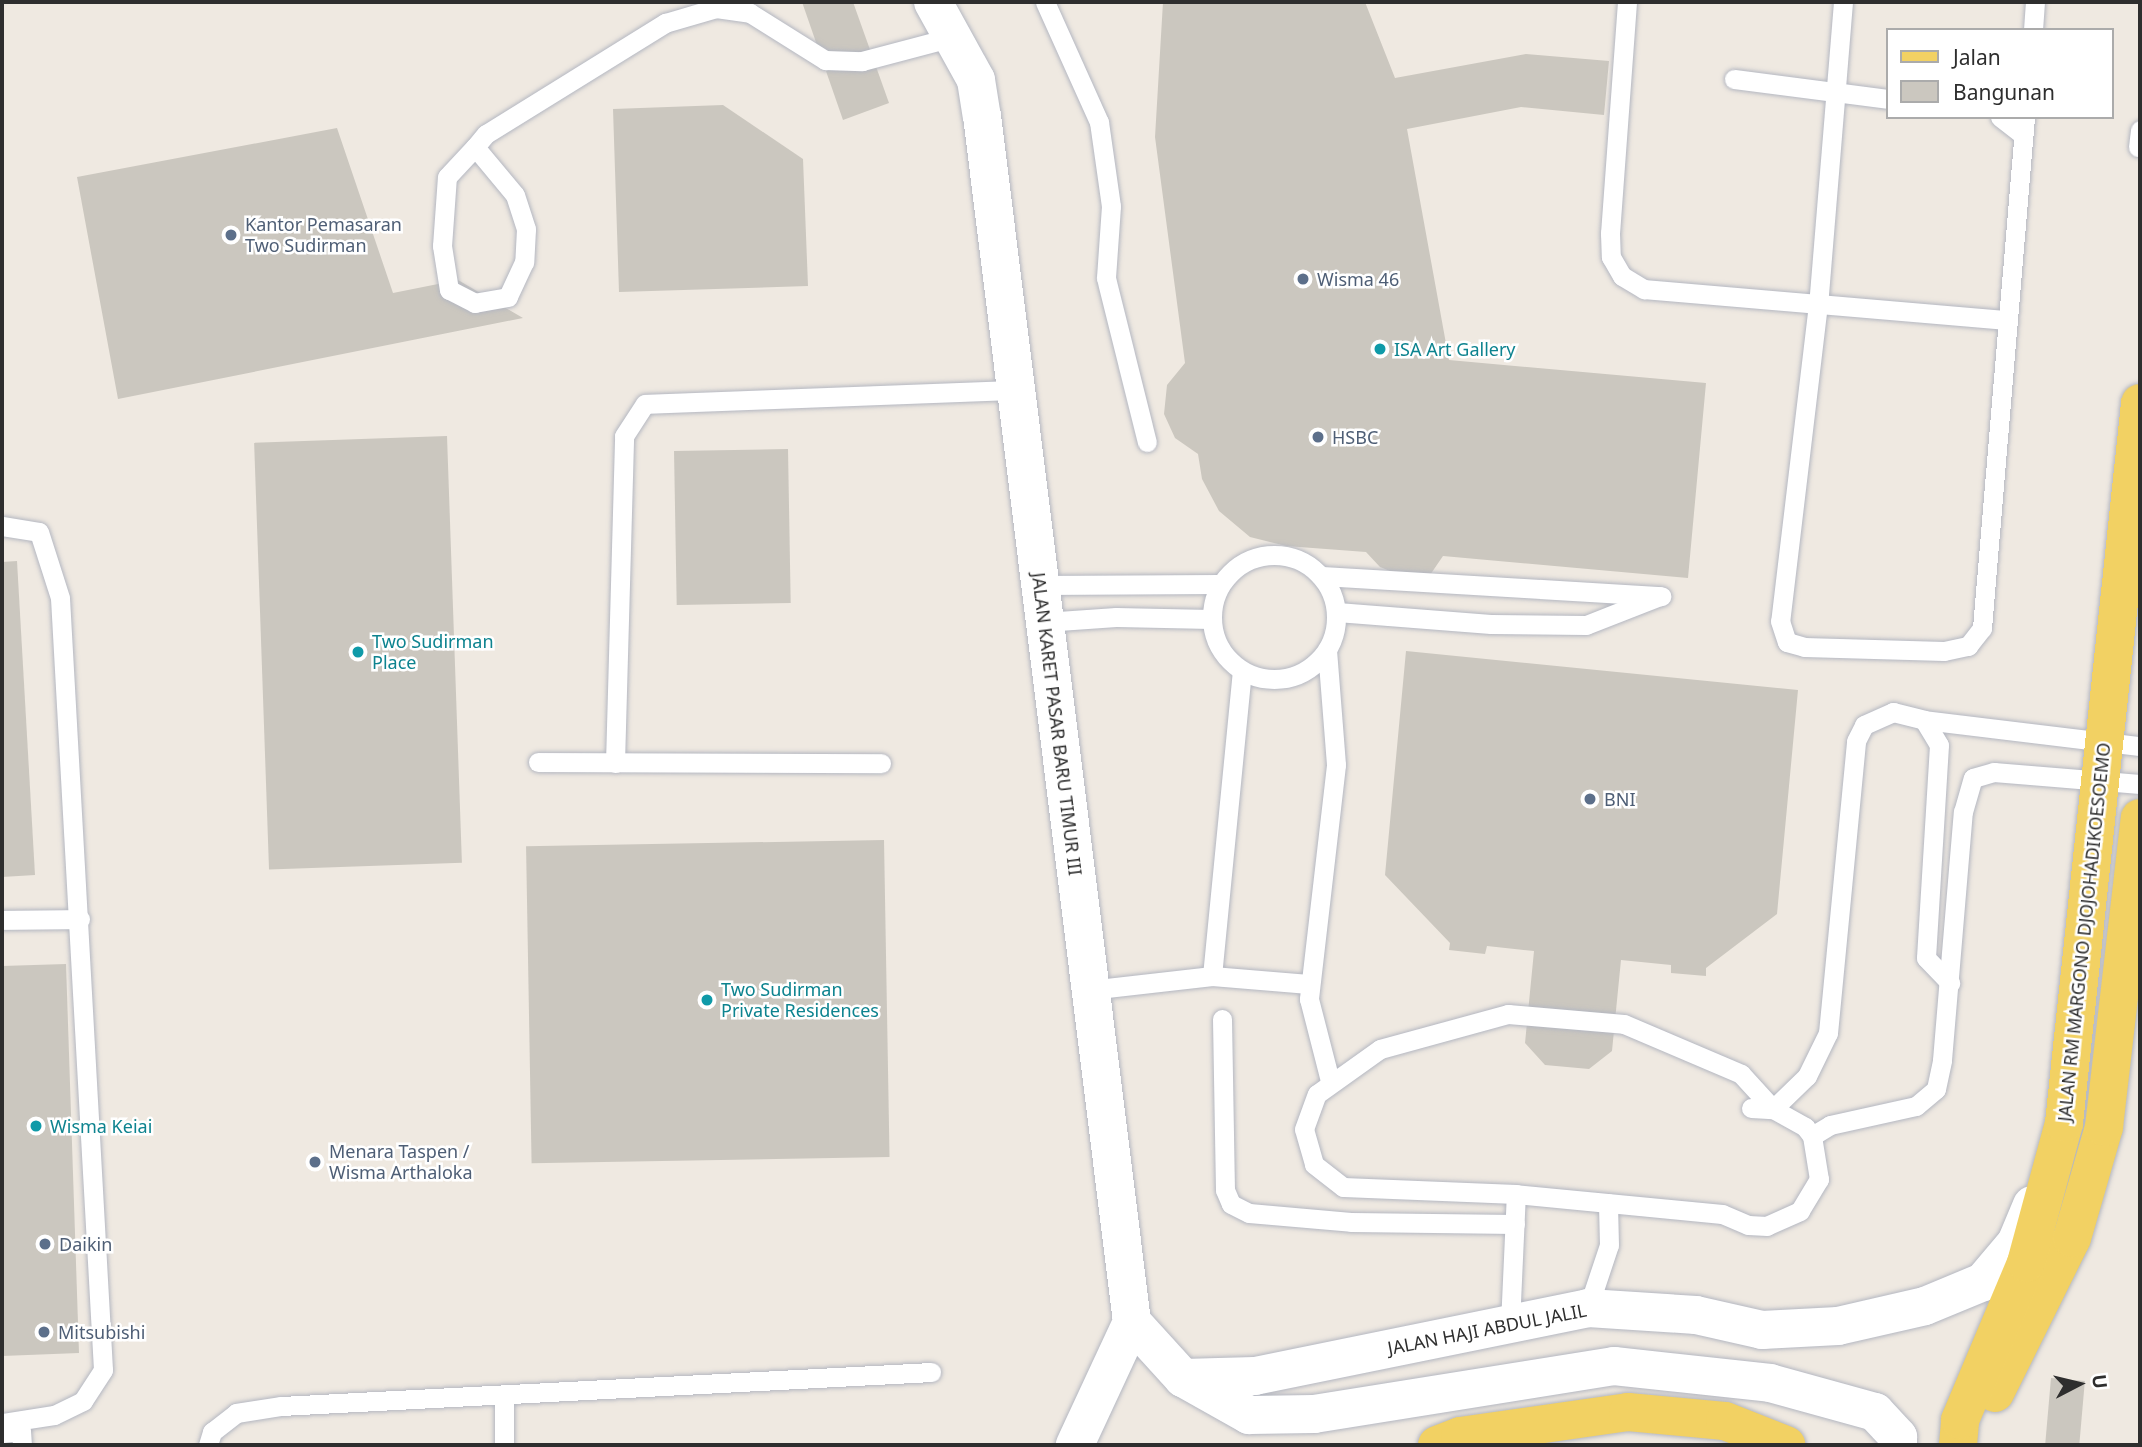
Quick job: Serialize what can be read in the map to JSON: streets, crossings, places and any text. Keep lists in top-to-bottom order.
{
  "streets": {
    "main road": ["JALAN RM MARGONO DJOJOHADIKOESOEMO"],
    "street": ["JALAN KARET PASAR BARU TIMUR III", "JALAN HAJI ABDUL JALIL"]
  },
  "crossings": [
    ["JALAN RM MARGONO DJOJOHADIKOESOEMO", "JALAN HAJI ABDUL JALIL"]
  ],
  "places": [
    "Kantor Pemasaran Two Sudirman",
    "Wisma 46",
    "ISA Art Gallery",
    "HSBC",
    "Two Sudirman Place",
    "BNI",
    "Two Sudirman Private Residences",
    "Wisma Keiai",
    "Menara Taspen / Wisma Arthaloka",
    "Daikin",
    "Mitsubishi"
  ],
  "legend": ["Jalan", "Bangunan"],
  "north": "right"
}
